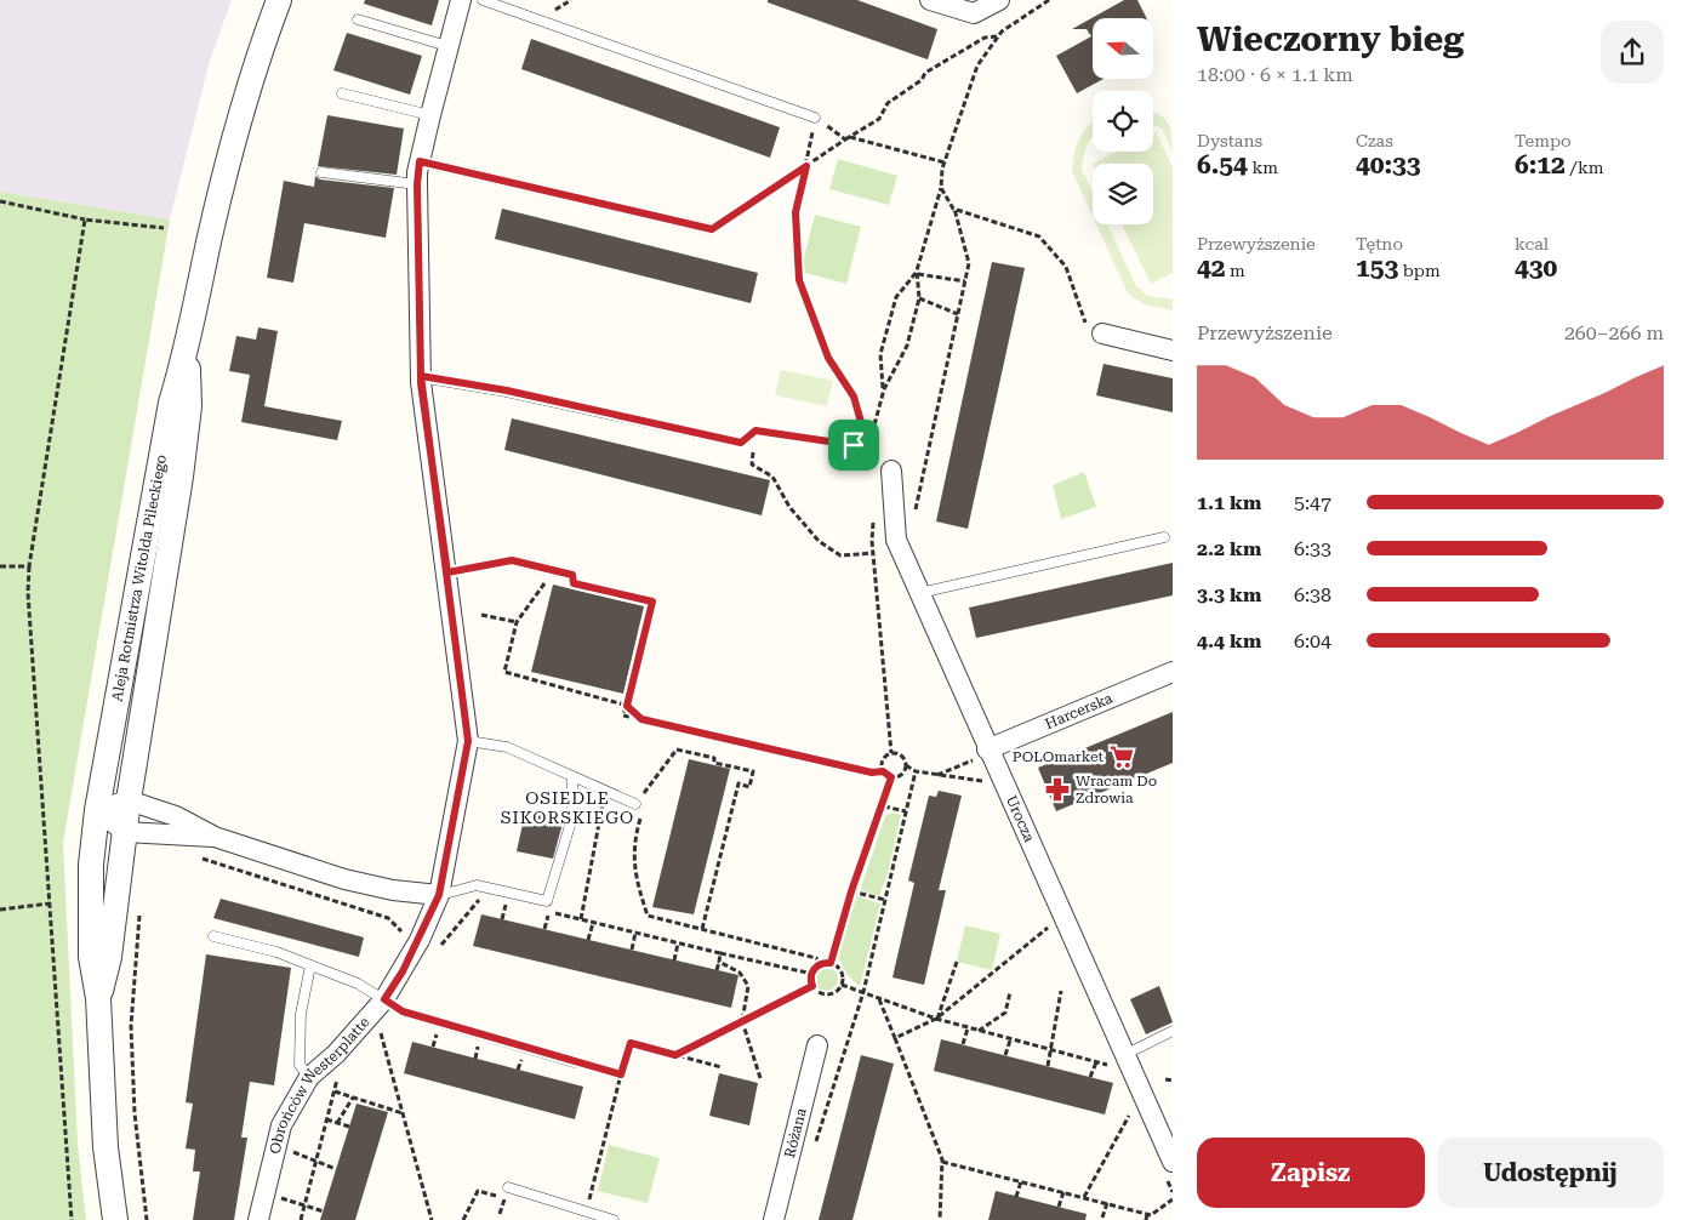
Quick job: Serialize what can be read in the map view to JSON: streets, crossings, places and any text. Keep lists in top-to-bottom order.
{
  "streets": {
    "street": [
      "Aleja Rotmistrza Witolda Pileckiego",
      "Harcerska",
      "Urocza",
      "Obrońców Westerplatte",
      "Różana"
    ]
  },
  "crossings": [
    ["Harcerska", "Urocza"]
  ],
  "districts": ["OSIEDLE SIKORSKIEGO"],
  "places": {
    "supermarket": ["POLOmarket"],
    "pharmacy": ["Wracam Do Zdrowia"]
  },
  "north": "left",
  "page": {
    "heading": ["Wieczorny bieg", "18:00 · 6 × 1.1 km"],
    "stats": [
      ["Dystans", "6.54 km"],
      ["Czas", "40:33"],
      ["Tempo", "6:12 /km"],
      ["Przewyższenie", "42 m"],
      ["Tętno", "153 bpm"],
      ["kcal", "430"]
    ],
    "chart": ["Przewyższenie", "260–266 m"],
    "list": [
      {
        "name": "1.1 km",
        "note": "5:47"
      },
      {
        "name": "2.2 km",
        "note": "6:33"
      },
      {
        "name": "3.3 km",
        "note": "6:38"
      },
      {
        "name": "4.4 km",
        "note": "6:04"
      }
    ],
    "buttons": ["Zapisz", "Udostępnij"]
  }
}
